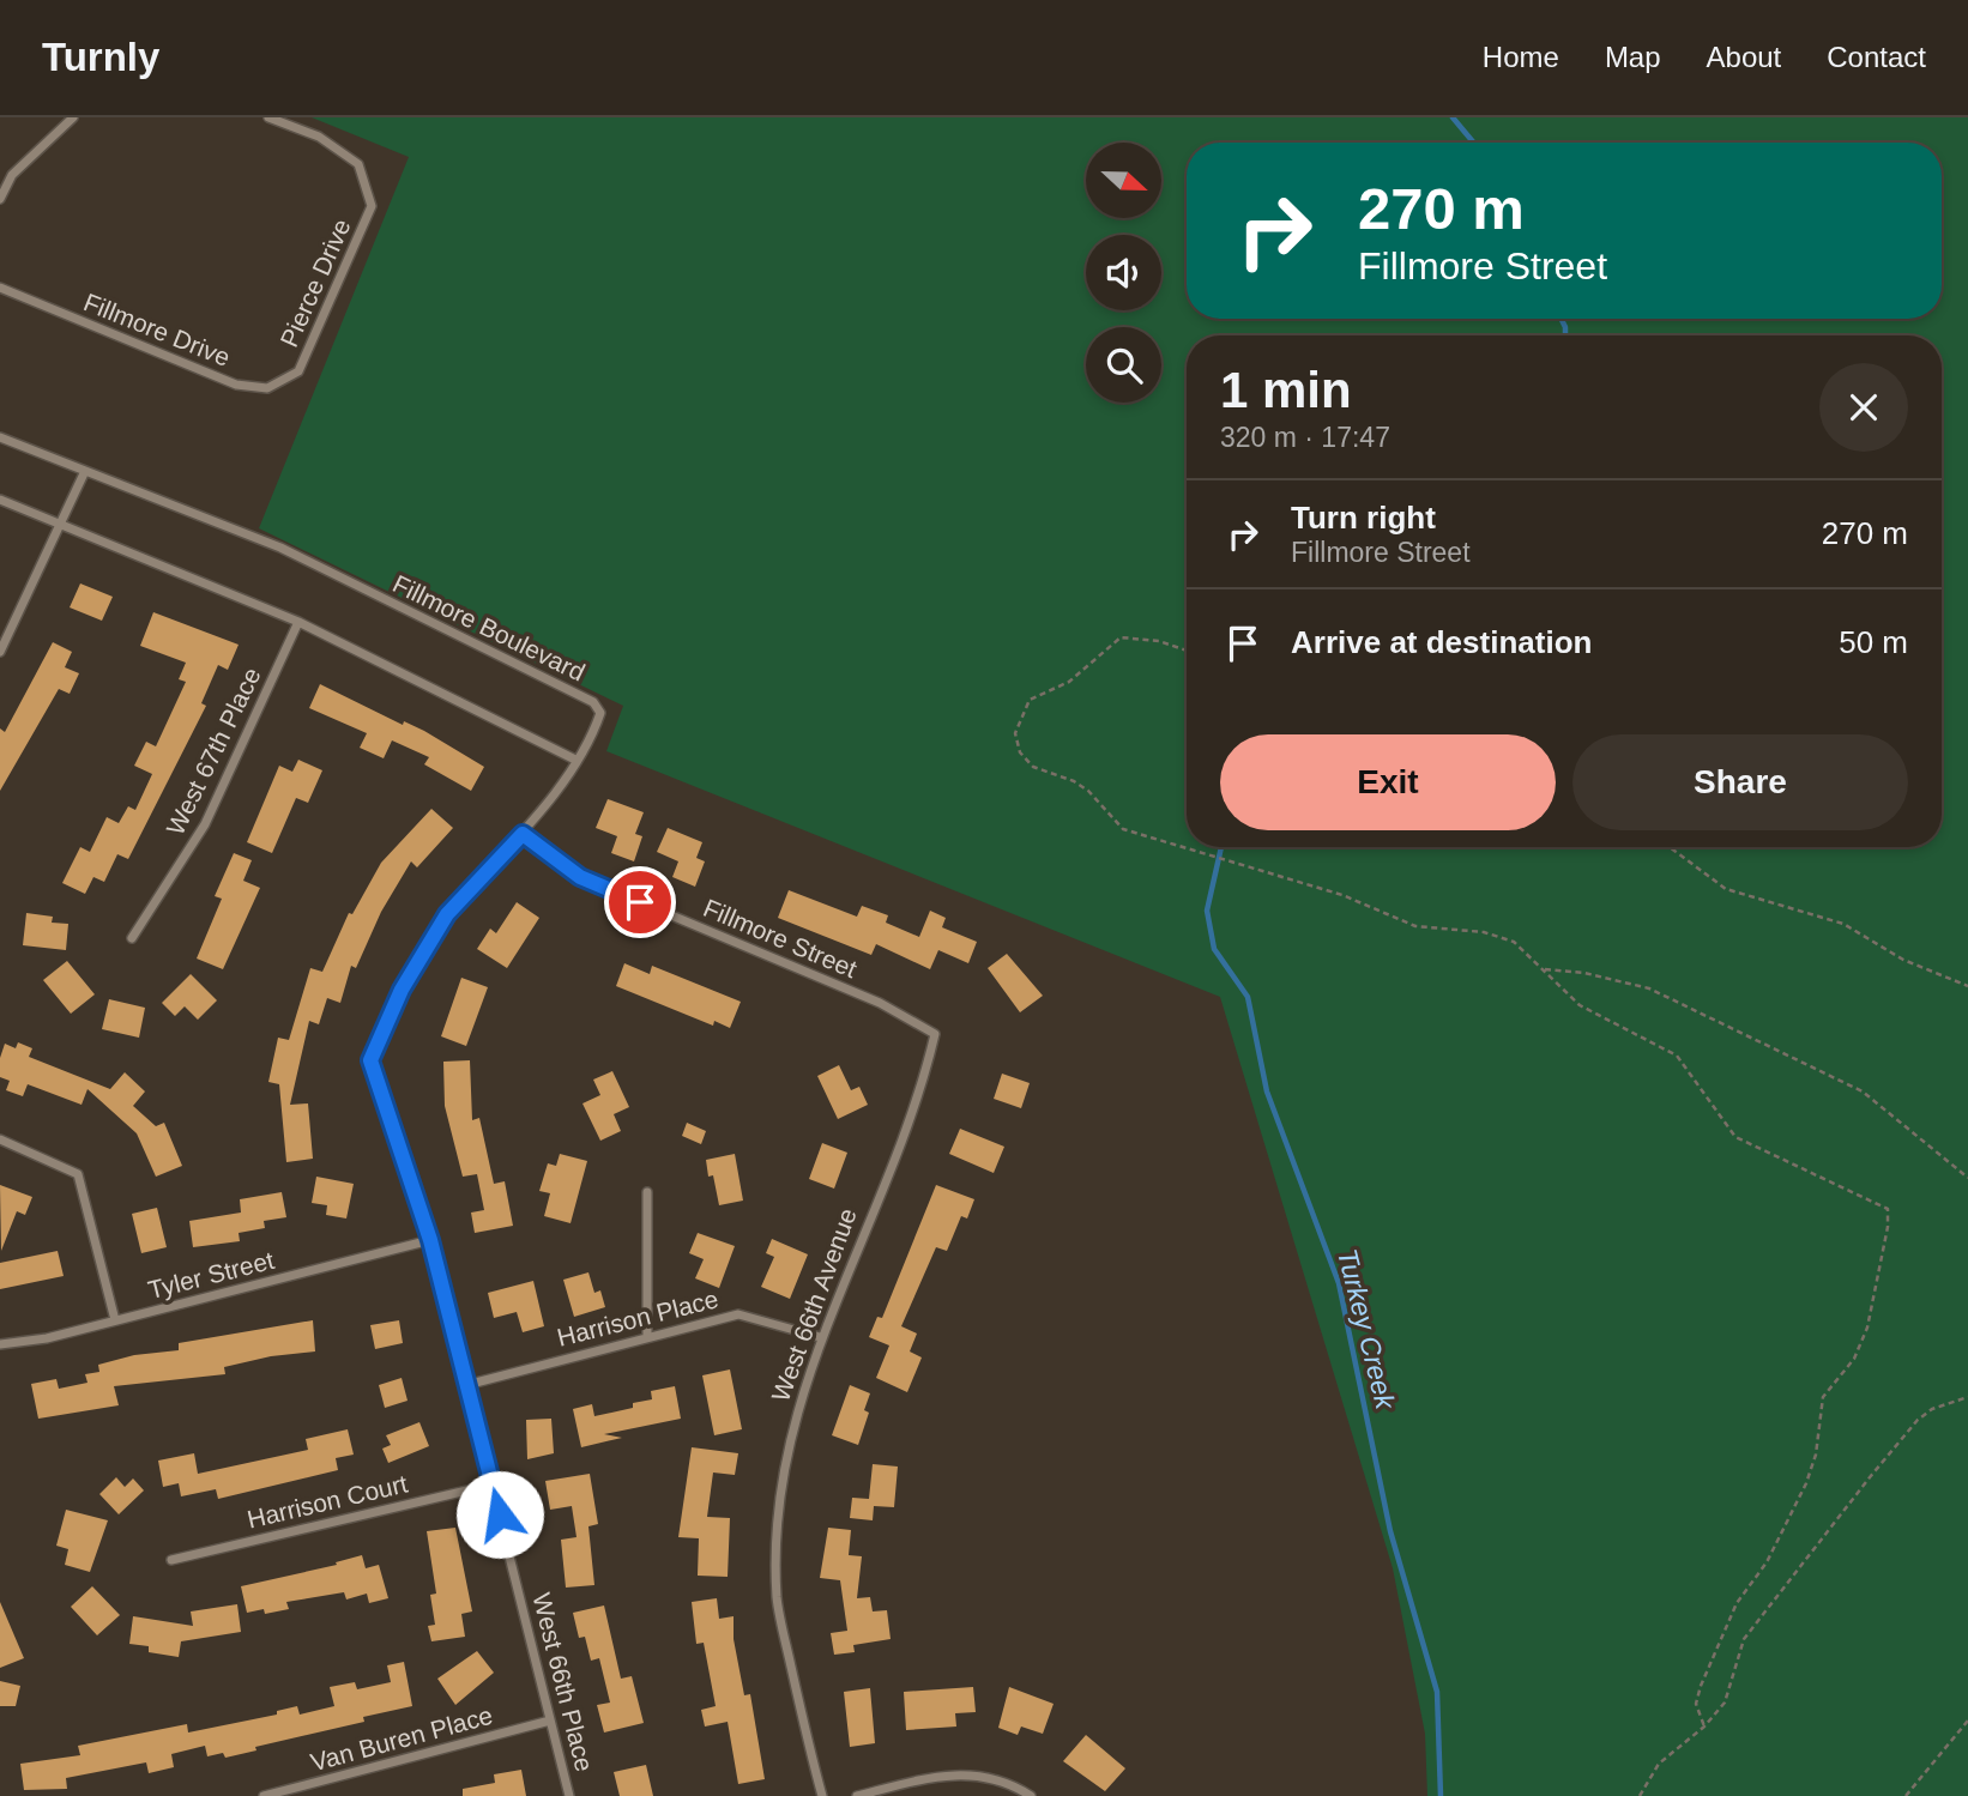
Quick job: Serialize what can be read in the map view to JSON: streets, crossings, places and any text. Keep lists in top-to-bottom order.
{
  "streets": {
    "street": [
      "Pierce Drive",
      "Fillmore Drive",
      "Fillmore Boulevard",
      "West 67th Place",
      "Fillmore Street",
      "Tyler Street",
      "West 66th Avenue",
      "Harrison Place",
      "Harrison Court",
      "West 66th Place",
      "Van Buren Place"
    ]
  },
  "crossings": [
    ["Pierce Drive", "Fillmore Drive"],
    ["Fillmore Boulevard", "West 66th Place"],
    ["Fillmore Street", "West 66th Avenue"],
    ["Fillmore Street", "West 66th Place"],
    ["Tyler Street", "West 66th Place"],
    ["West 66th Avenue", "Harrison Place"],
    ["Harrison Place", "West 66th Place"],
    ["Harrison Court", "West 66th Place"],
    ["West 66th Place", "Van Buren Place"]
  ],
  "water": ["Turkey Creek"],
  "north": "right",
  "page": {
    "header": "Turnly",
    "nav": [
      "Home",
      "Map",
      "About",
      "Contact"
    ],
    "turn": ["270 m", "Fillmore Street"],
    "heading": ["1 min", "320 m · 17:47"],
    "list": [
      {
        "name": "Turn right",
        "note": "Fillmore Street",
        "value": "270 m"
      },
      {
        "name": "Arrive at destination",
        "value": "50 m"
      }
    ],
    "buttons": ["Exit", "Share"]
  }
}
